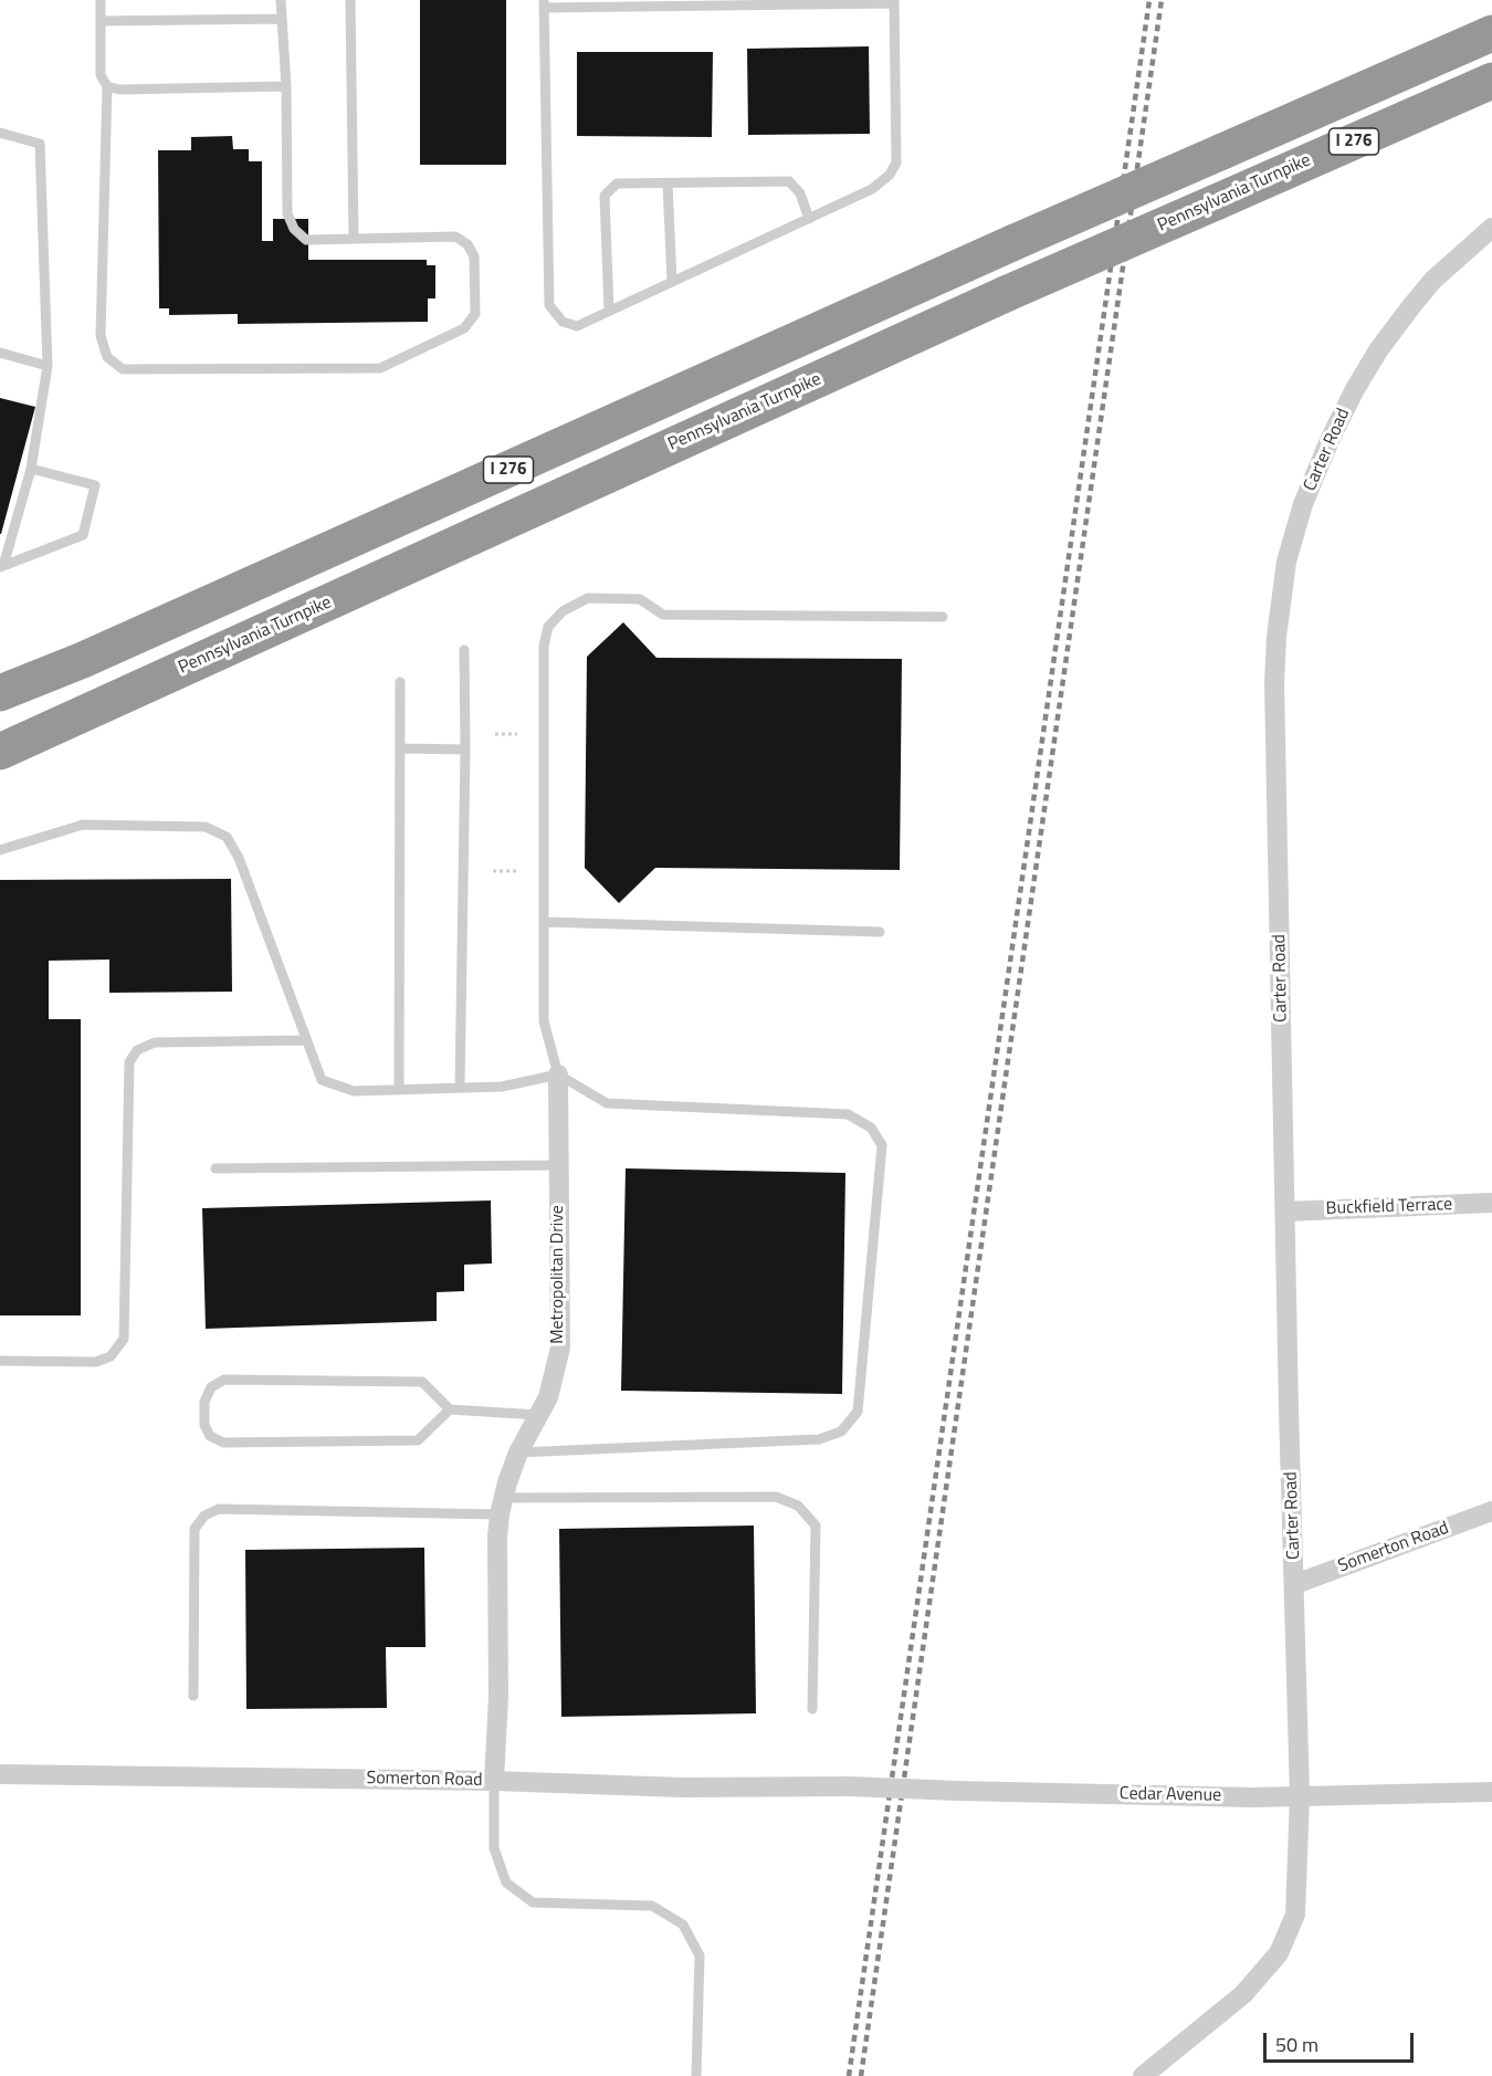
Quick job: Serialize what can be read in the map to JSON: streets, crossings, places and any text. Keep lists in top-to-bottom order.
{
  "streets": {
    "highway": ["I 276", "Pennsylvania Turnpike"],
    "street": [
      "Carter Road",
      "Buckfield Terrace",
      "Metropolitan Drive",
      "Somerton Road",
      "Cedar Avenue"
    ]
  },
  "crossings": [
    ["Carter Road", "Buckfield Terrace"],
    ["Carter Road", "Somerton Road"],
    ["Carter Road", "Cedar Avenue"],
    ["Metropolitan Drive", "Somerton Road"],
    ["Somerton Road", "Cedar Avenue"]
  ],
  "scale_bar": "50 m"
}
